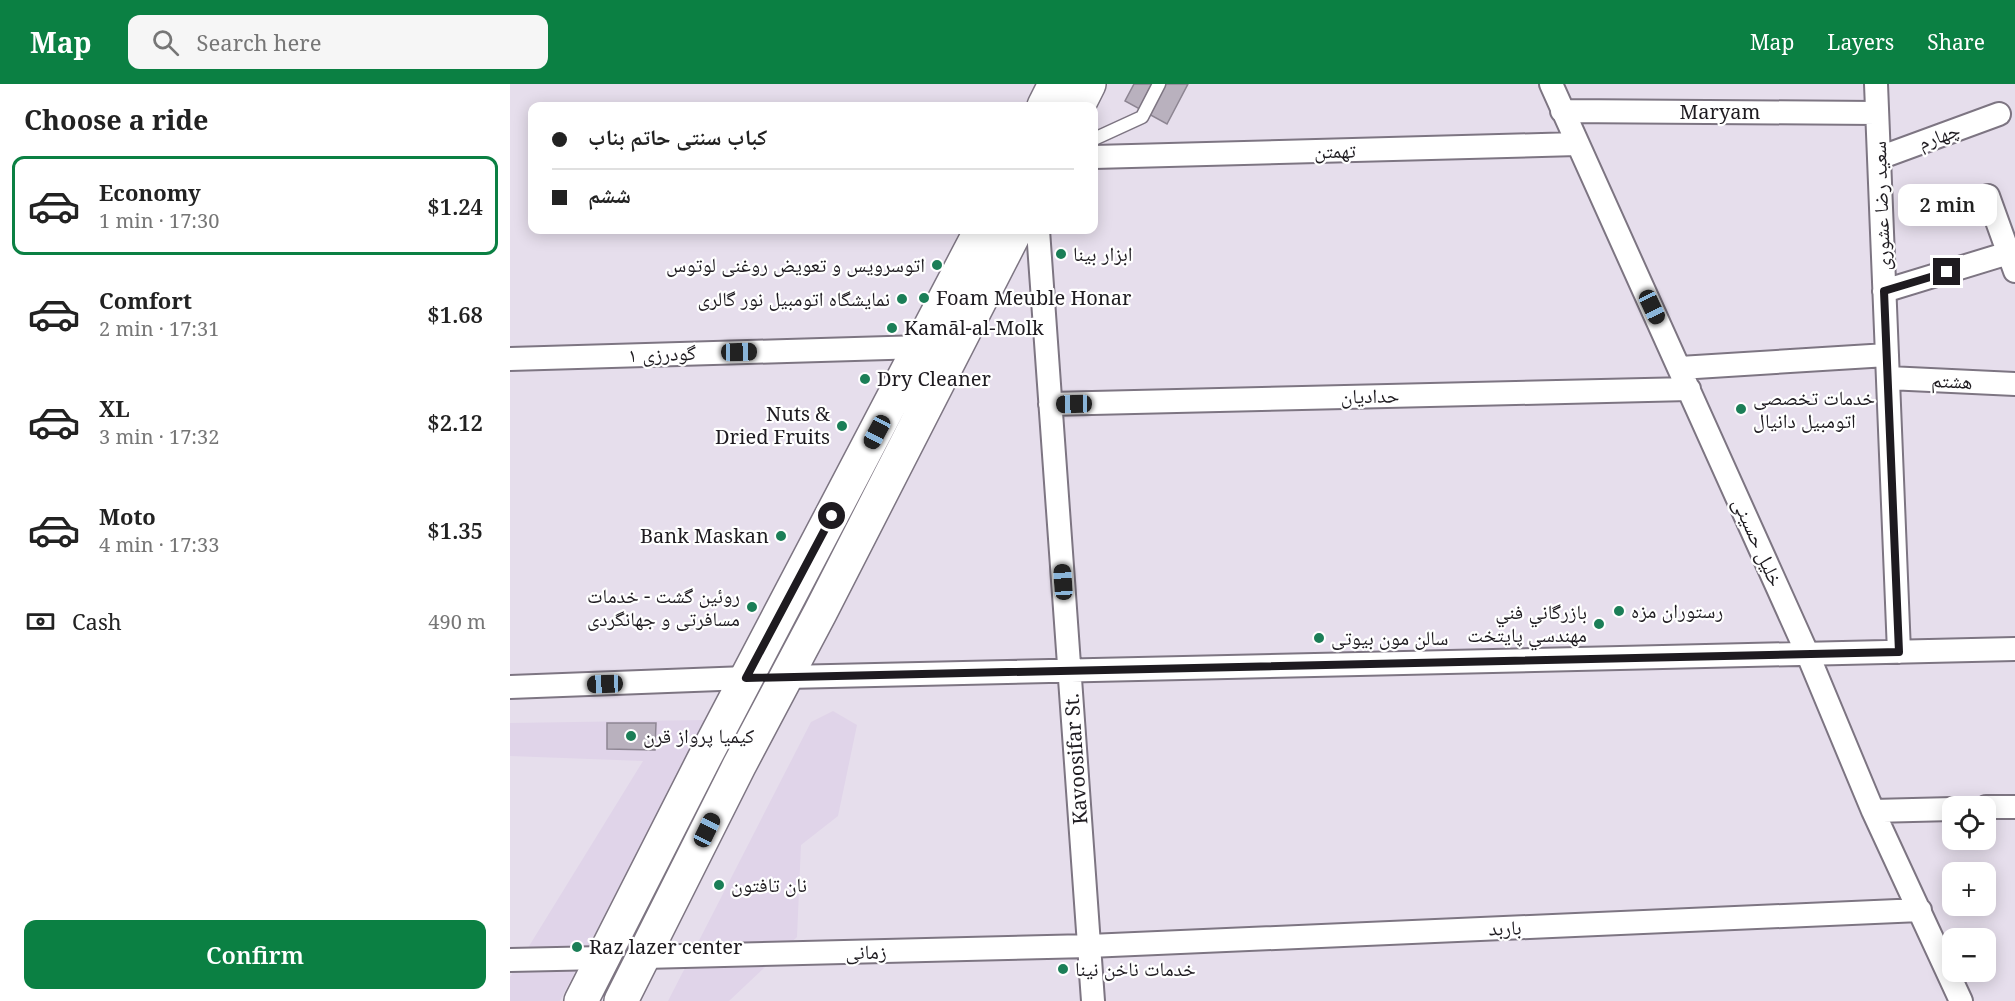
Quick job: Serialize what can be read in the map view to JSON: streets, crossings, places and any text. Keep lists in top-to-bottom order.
{
  "streets": {
    "street": [
      "Maryam",
      "چهارم",
      "تهمتن",
      "سعید رضا عشوری",
      "گودرزی ۱",
      "هشتم",
      "حدادیان",
      "خلیل حسینی",
      "Kavoosifar St.",
      "باربد",
      "زمانی"
    ]
  },
  "crossings": [
    ["Maryam", "سعید رضا عشوری"],
    ["Maryam", "خلیل حسینی"],
    ["چهارم", "سعید رضا عشوری"],
    ["تهمتن", "خلیل حسینی"],
    ["سعید رضا عشوری", "هشتم"],
    ["حدادیان", "خلیل حسینی"],
    ["حدادیان", "Kavoosifar St."],
    ["خلیل حسینی", "باربد"],
    ["Kavoosifar St.", "باربد"],
    ["Kavoosifar St.", "زمانی"],
    ["باربد", "زمانی"]
  ],
  "places": [
    "ابزار بینا",
    "اتوسرویس و تعویض روغنی لوتوس",
    "Foam Meuble Honar",
    "نمایشگاه اتومبیل نور گالری",
    "Kamāl-al-Molk",
    "Dry Cleaner",
    "خدمات تخصصی اتومبیل دانیال",
    "Nuts & Dried Fruits",
    "Bank Maskan",
    "روئین گشت - خدمات مسافرتی و جهانگردی",
    "رستوران مزه",
    "بازرگاني فني مهندسي پايتخت",
    "سالن مون بیوتی",
    "کیمیا پرواز قرن",
    "نان تافتون",
    "Raz lazer center",
    "خدمات ناخن نینا"
  ],
  "page": {
    "header": "Map",
    "search": "Search here",
    "nav": ["Map", "Layers", "Share"],
    "heading": "Choose a ride",
    "banner": ["کباب سنتی حاتم بناب", "ششم"],
    "list": [
      {
        "name": "Economy",
        "note": "1 min · 17:30",
        "value": "$1.24"
      },
      {
        "name": "Comfort",
        "note": "2 min · 17:31",
        "value": "$1.68"
      },
      {
        "name": "XL",
        "note": "3 min · 17:32",
        "value": "$2.12"
      },
      {
        "name": "Moto",
        "note": "4 min · 17:33",
        "value": "$1.35"
      }
    ],
    "bubble": "2 min",
    "pay": ["Cash", "490 m"],
    "map_buttons": ["+", "−"],
    "buttons": "Confirm"
  }
}
